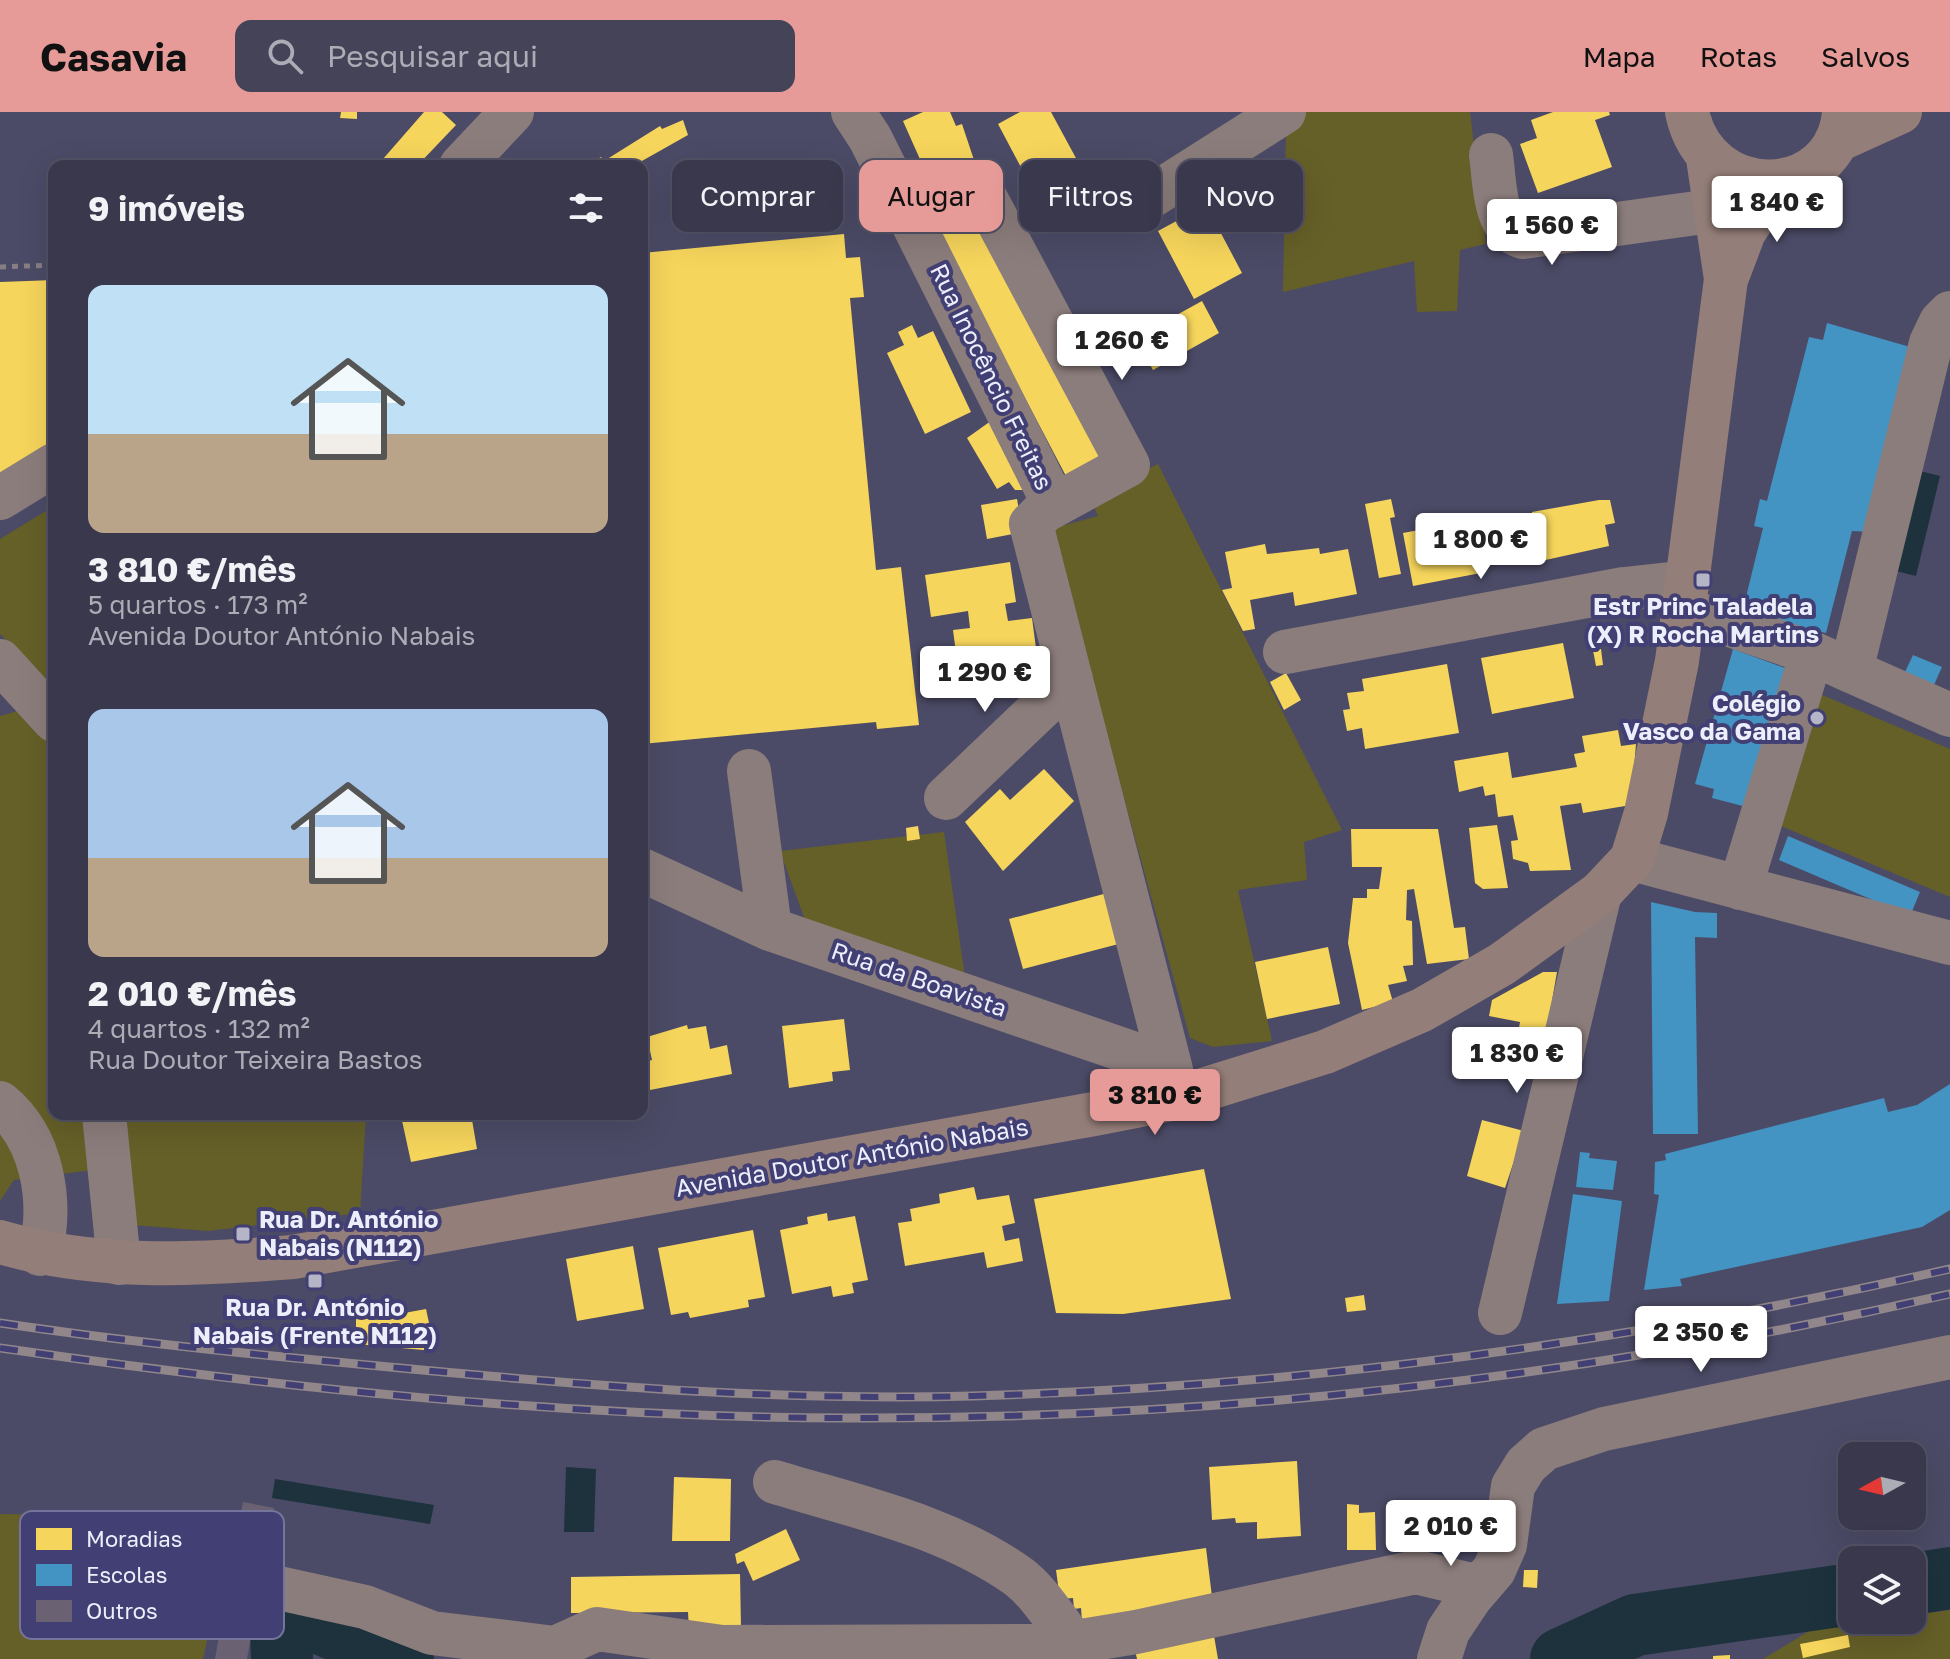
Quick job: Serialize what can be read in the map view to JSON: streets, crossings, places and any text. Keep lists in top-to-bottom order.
{
  "streets": {
    "main road": ["Avenida Doutor António Nabais"],
    "street": ["Rua Inocêncio Freitas", "Rua da Boavista"]
  },
  "crossings": [
    ["Rua Inocêncio Freitas", "Rua da Boavista"],
    ["Rua Inocêncio Freitas", "Avenida Doutor António Nabais"],
    ["Rua da Boavista", "Avenida Doutor António Nabais"]
  ],
  "places": {
    "transit": ["Estr Princ Taladela (X) R Rocha Martins", "Rua Dr. António Nabais (N112)", "Rua Dr. António Nabais (Frente N112)"],
    "other": ["Colégio Vasco da Gama"]
  },
  "legend": ["Moradias", "Escolas", "Outros"],
  "north": "left",
  "page": {
    "header": "Casavia",
    "search": "Pesquisar aqui",
    "nav": ["Mapa", "Rotas", "Salvos"],
    "chip": [
      "Comprar",
      "Alugar",
      "Filtros",
      "Novo"
    ],
    "heading": "9 imóveis",
    "price": [
      "1 840 €",
      "1 560 €",
      "1 260 €",
      "1 800 €",
      "1 290 €",
      "1 830 €",
      "3 810 €",
      "2 350 €",
      "2 010 €"
    ],
    "list": [
      {
        "name": "3 810 €/mês",
        "note": "5 quartos · 173 m² · Avenida Doutor António Nabais"
      },
      {
        "name": "2 010 €/mês",
        "note": "4 quartos · 132 m² · Rua Doutor Teixeira Bastos"
      }
    ]
  }
}
